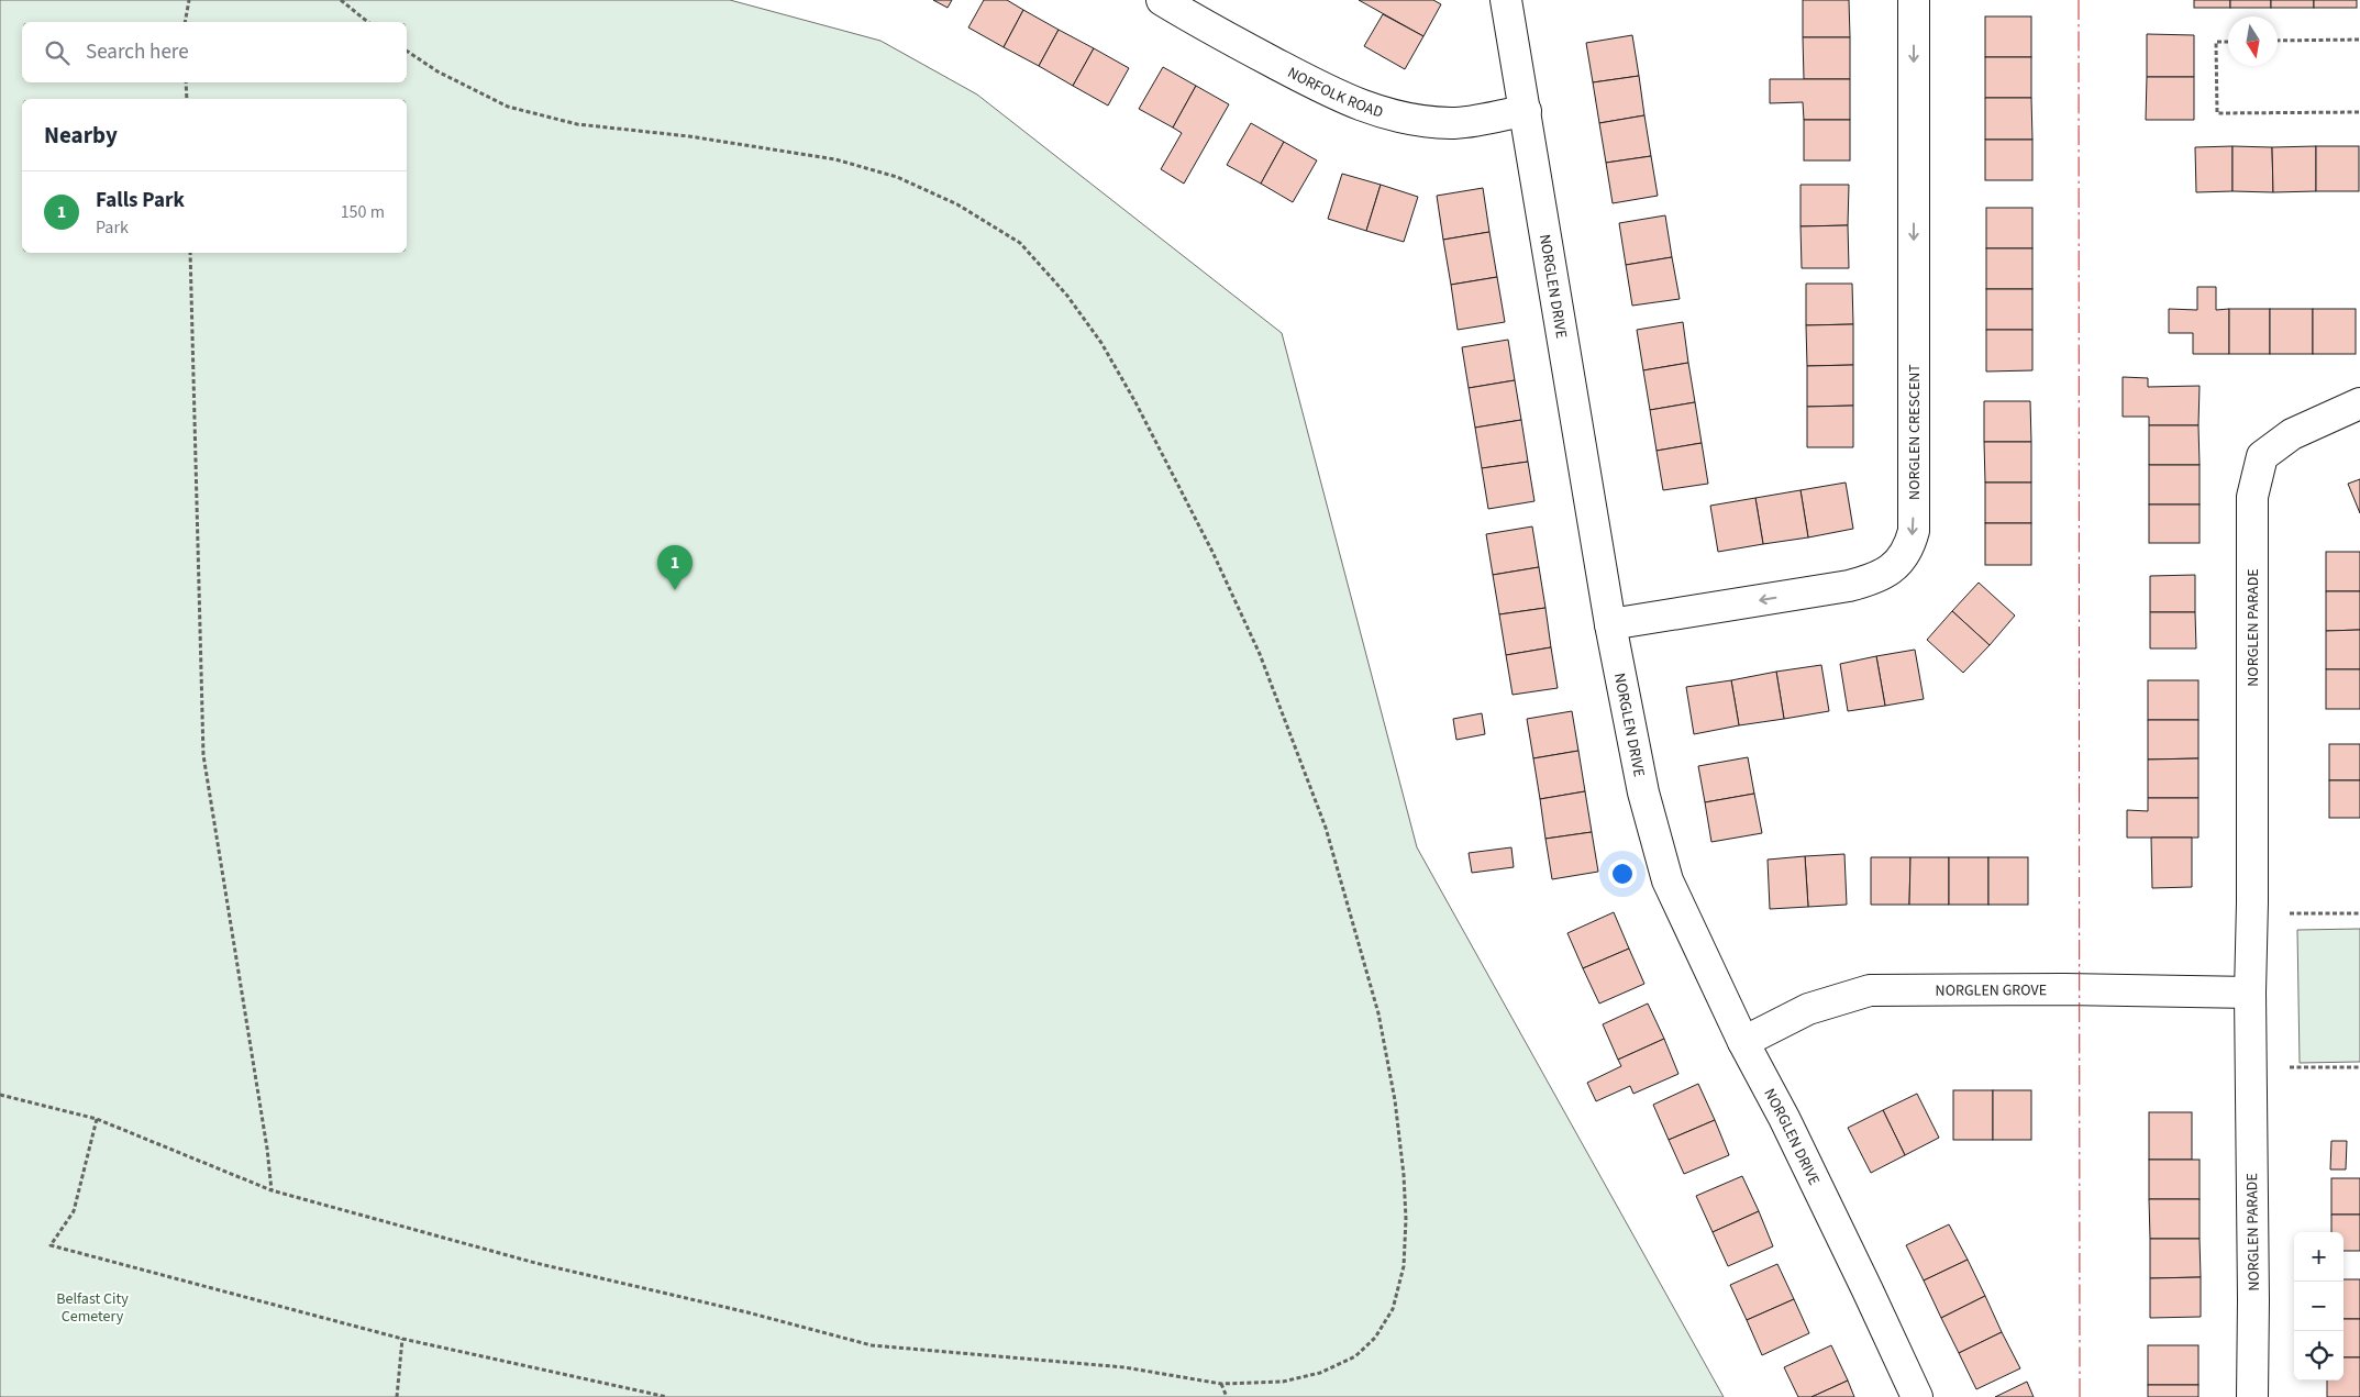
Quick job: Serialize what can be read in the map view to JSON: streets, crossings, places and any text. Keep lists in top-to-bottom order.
{
  "streets": {
    "street": [
      "NORFOLK ROAD",
      "NORGLEN DRIVE",
      "NORGLEN CRESCENT",
      "NORGLEN PARADE",
      "NORGLEN GROVE"
    ]
  },
  "crossings": [
    ["NORFOLK ROAD", "NORGLEN DRIVE"],
    ["NORGLEN DRIVE", "NORGLEN CRESCENT"],
    ["NORGLEN DRIVE", "NORGLEN GROVE"],
    ["NORGLEN PARADE", "NORGLEN GROVE"]
  ],
  "one_way": ["NORGLEN CRESCENT"],
  "parks": ["Belfast City Cemetery"],
  "north": "bottom",
  "page": {
    "search": "Search here",
    "heading": "Nearby",
    "list": [
      {
        "mark": "1",
        "name": "Falls Park",
        "note": "Park",
        "value": "150 m"
      }
    ],
    "pins": "1",
    "map_buttons": ["+", "−"]
  }
}
